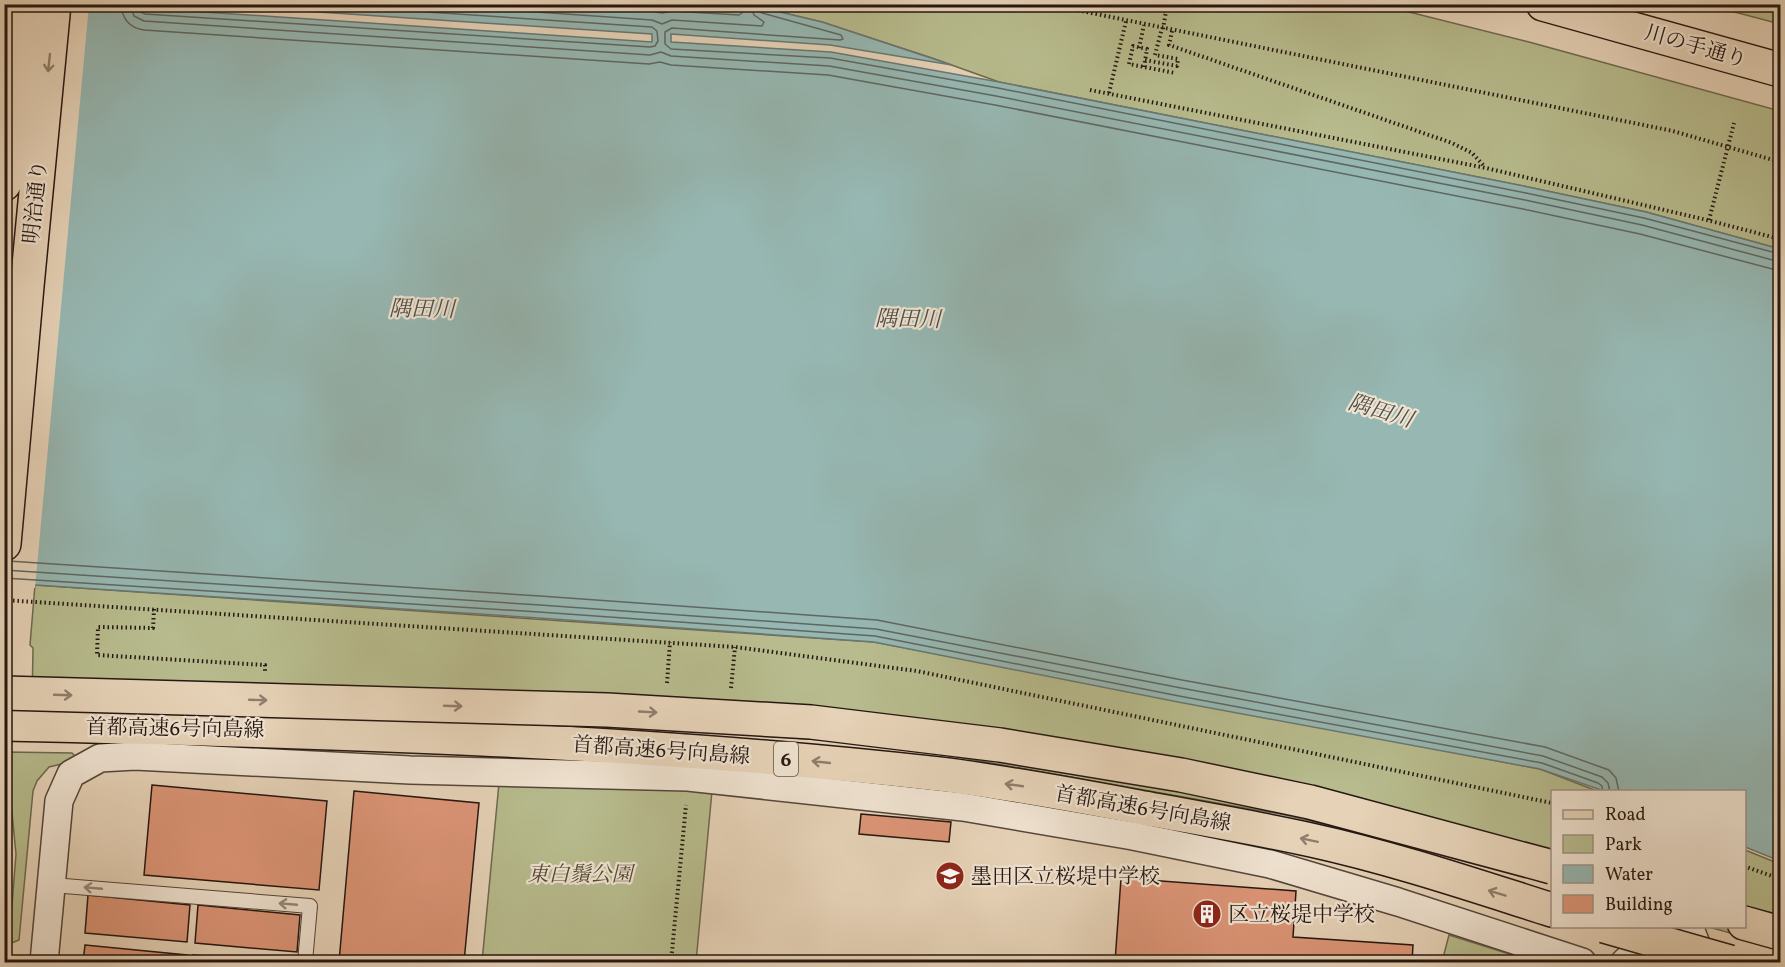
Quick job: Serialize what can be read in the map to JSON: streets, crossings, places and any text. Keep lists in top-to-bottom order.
{
  "streets": {
    "main road": [
      "川の手通り",
      "明治通り",
      "首都高速6号向島線",
      "6"
    ]
  },
  "water": ["隅田川"],
  "parks": ["東白鬚公園"],
  "places": {
    "school or university": ["墨田区立桜堤中学校"],
    "building": ["区立桜堤中学校"]
  },
  "legend": [
    "Road",
    "Park",
    "Water",
    "Building"
  ]
}
